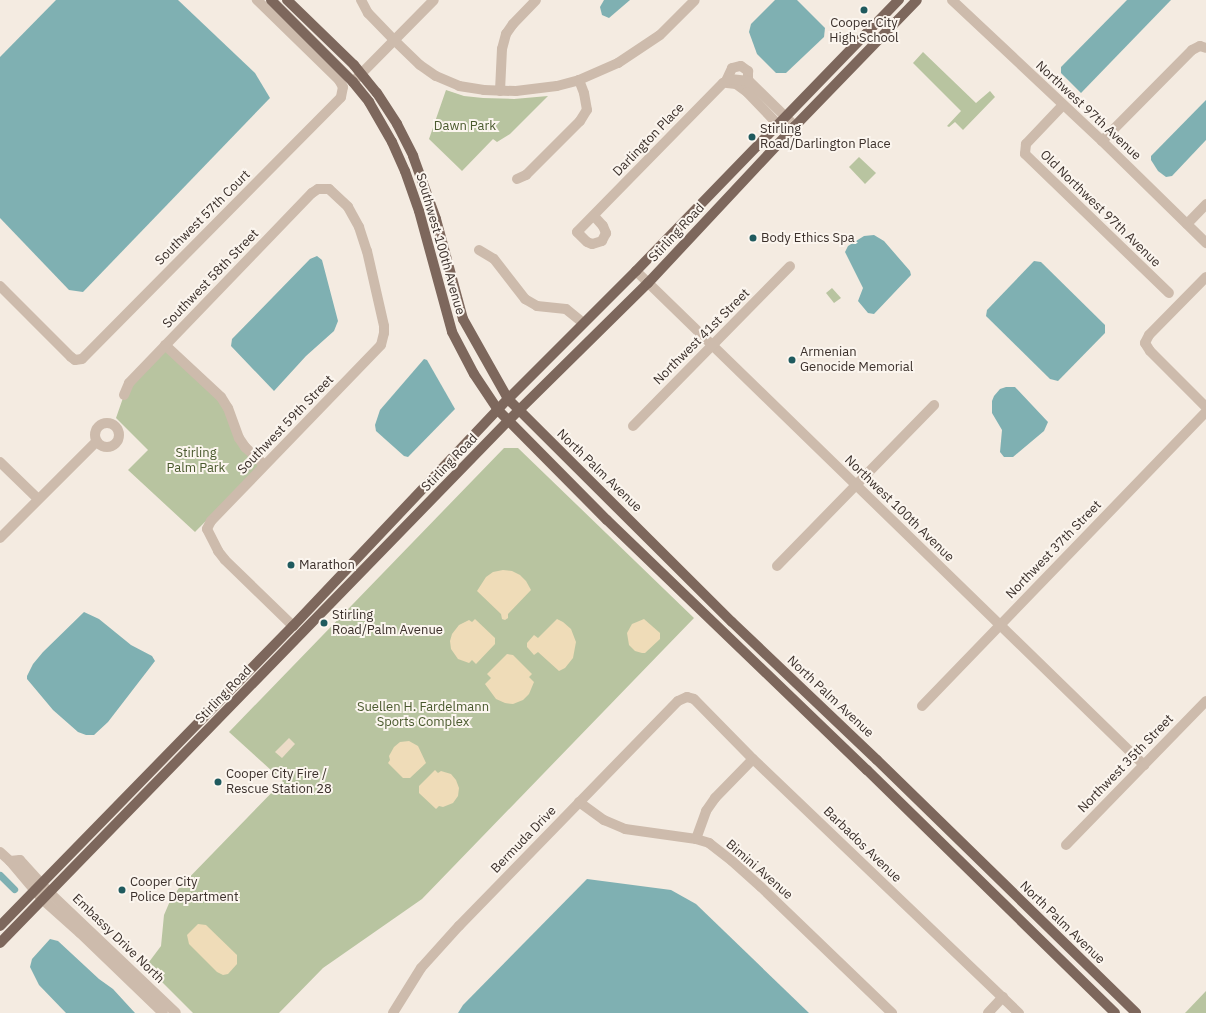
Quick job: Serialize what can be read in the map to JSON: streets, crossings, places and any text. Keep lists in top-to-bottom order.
{
  "streets": {
    "main road": ["Stirling Road", "Southwest 100th Avenue", "North Palm Avenue"],
    "street": [
      "Northwest 97th Avenue",
      "Darlington Place",
      "Old Northwest 97th Avenue",
      "Southwest 57th Court",
      "Southwest 58th Street",
      "Northwest 41st Street",
      "Southwest 59th Street",
      "Northwest 100th Avenue",
      "Northwest 37th Street",
      "Northwest 35th Street",
      "Bermuda Drive",
      "Barbados Avenue",
      "Bimini Avenue",
      "Embassy Drive North"
    ]
  },
  "crossings": [
    ["Northwest 97th Avenue", "Old Northwest 97th Avenue"],
    ["Stirling Road", "Southwest 100th Avenue"],
    ["Stirling Road", "Southwest 59th Street"],
    ["Stirling Road", "North Palm Avenue"],
    ["Stirling Road", "Northwest 100th Avenue"],
    ["Stirling Road", "Embassy Drive North"],
    ["Southwest 100th Avenue", "North Palm Avenue"],
    ["Southwest 58th Street", "Southwest 59th Street"],
    ["Northwest 41st Street", "Northwest 100th Avenue"],
    ["Northwest 100th Avenue", "Northwest 37th Street"],
    ["Northwest 100th Avenue", "Northwest 35th Street"],
    ["Bermuda Drive", "Barbados Avenue"],
    ["Bermuda Drive", "Bimini Avenue"]
  ],
  "parks": ["Dawn Park", "Stirling Palm Park", "Suellen H. Fardelmann Sports Complex"],
  "places": [
    "Cooper City High School",
    "Stirling Road/Darlington Place",
    "Body Ethics Spa",
    "Armenian Genocide Memorial",
    "Marathon",
    "Stirling Road/Palm Avenue",
    "Cooper City Fire / Rescue Station 28",
    "Cooper City Police Department"
  ]
}
